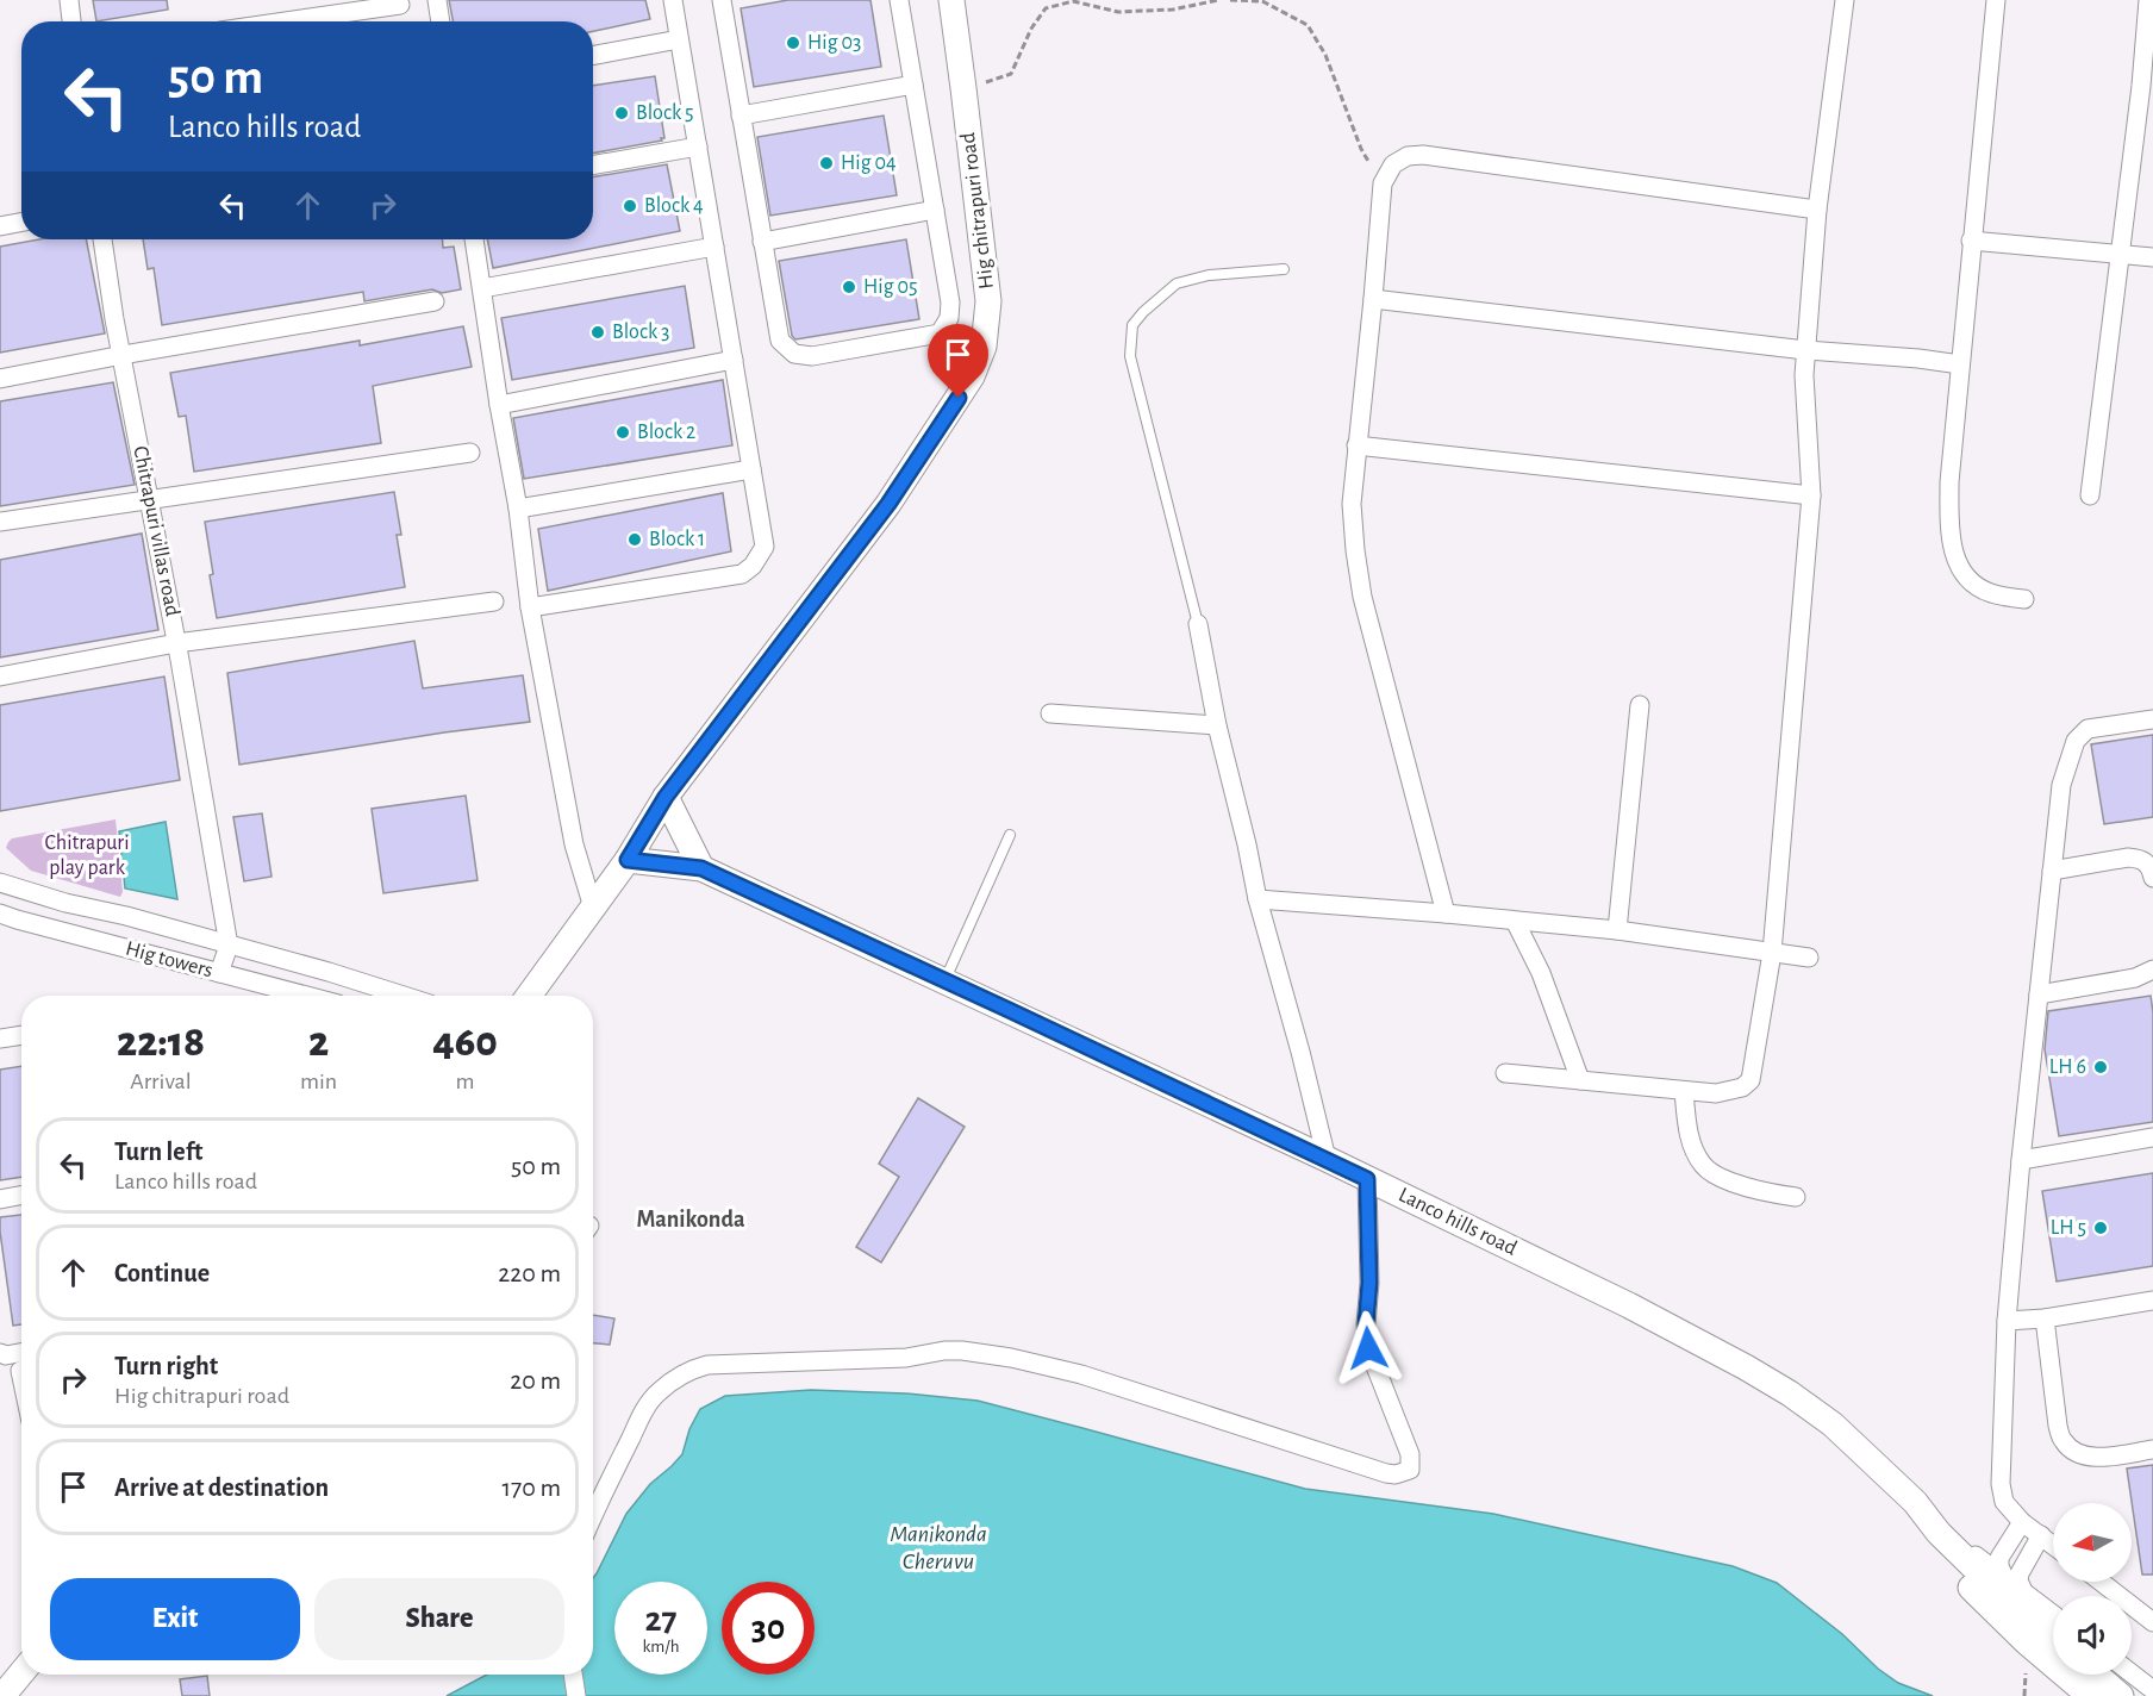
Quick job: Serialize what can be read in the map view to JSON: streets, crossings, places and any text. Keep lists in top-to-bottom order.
{
  "streets": {
    "street": [
      "Hig chitrapuri road",
      "Chitrapuri villas road",
      "Hig towers",
      "Lanco hills road"
    ]
  },
  "crossings": [
    ["Hig chitrapuri road", "Lanco hills road"]
  ],
  "districts": ["Manikonda"],
  "water": ["Manikonda Cheruvu"],
  "parks": ["Chitrapuri play park"],
  "places": [
    "Hig 03",
    "Block 5",
    "Hig 04",
    "Block 4",
    "Hig 05",
    "Block 3",
    "Block 2",
    "Block 1",
    "LH 6",
    "LH 5"
  ],
  "north": "left",
  "page": {
    "turn": ["50 m", "Lanco hills road"],
    "eta": [
      "22:18",
      "Arrival",
      "2",
      "min",
      "460",
      "m"
    ],
    "list": [
      {
        "name": "Turn left",
        "note": "Lanco hills road",
        "value": "50 m"
      },
      {
        "name": "Continue",
        "value": "220 m"
      },
      {
        "name": "Turn right",
        "note": "Hig chitrapuri road",
        "value": "20 m"
      },
      {
        "name": "Arrive at destination",
        "value": "170 m"
      }
    ],
    "buttons": ["Exit", "Share"],
    "speed": "27 km/h",
    "limit": "30"
  }
}
